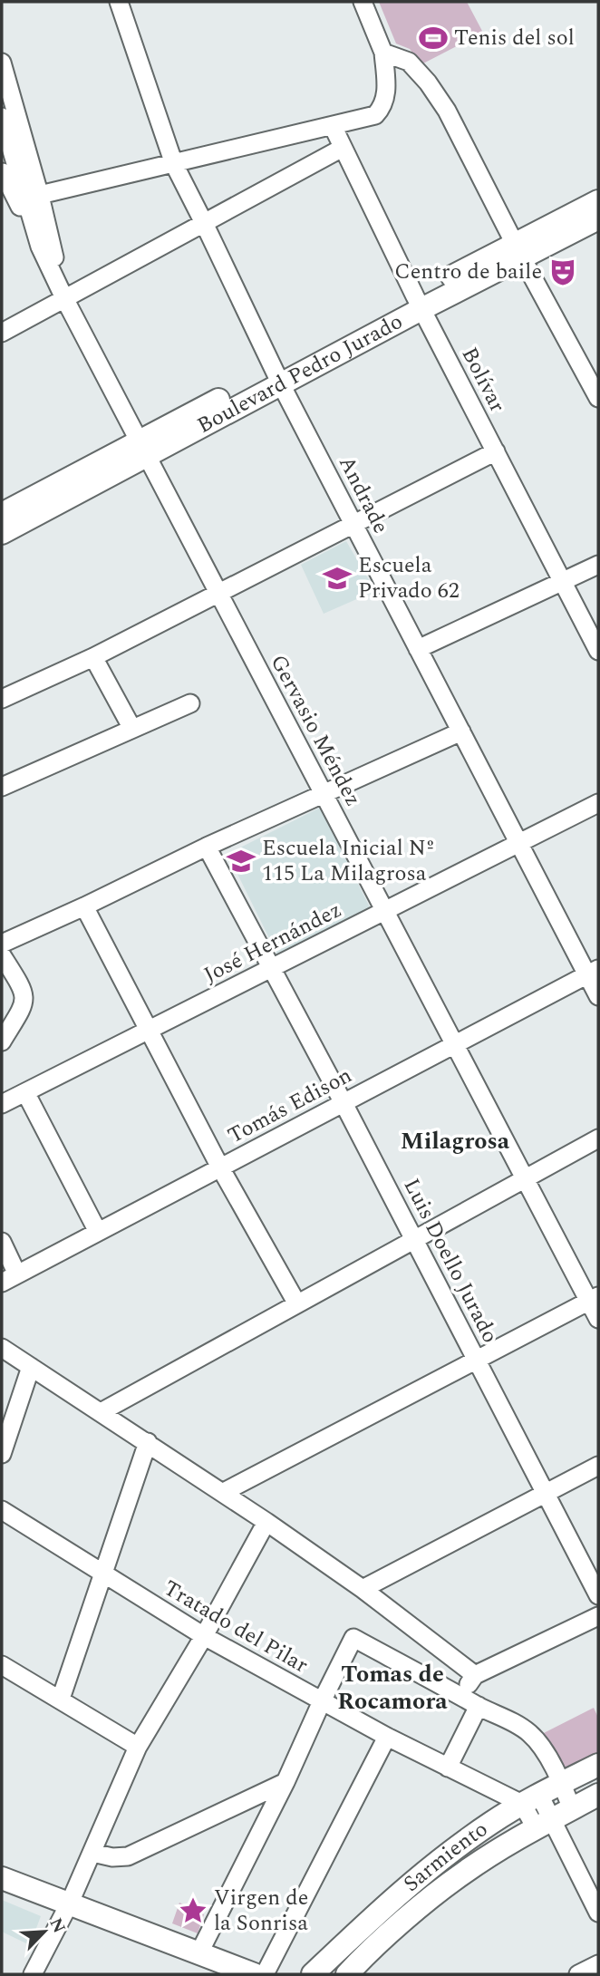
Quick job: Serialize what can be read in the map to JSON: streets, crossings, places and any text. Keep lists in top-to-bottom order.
{
  "streets": {
    "main road": ["Boulevard Pedro Jurado", "Sarmiento"],
    "street": [
      "Bolívar",
      "Andrade",
      "Gervasio Méndez",
      "José Hernández",
      "Tomás Edison",
      "Luis Doello Jurado",
      "Tratado del Pilar"
    ]
  },
  "crossings": [
    ["Boulevard Pedro Jurado", "Bolívar"],
    ["Boulevard Pedro Jurado", "Andrade"],
    ["Boulevard Pedro Jurado", "Gervasio Méndez"],
    ["Andrade", "José Hernández"],
    ["Andrade", "Tomás Edison"],
    ["Gervasio Méndez", "José Hernández"],
    ["Gervasio Méndez", "Tomás Edison"],
    ["José Hernández", "Luis Doello Jurado"],
    ["Tomás Edison", "Luis Doello Jurado"],
    ["Tratado del Pilar", "Sarmiento"]
  ],
  "districts": ["Milagrosa", "Tomas de Rocamora"],
  "places": {
    "sports": ["Tenis del sol"],
    "theatre": ["Centro de baile"],
    "school or university": ["Escuela Privado 62", "Escuela Inicial Nº 115 La Milagrosa"],
    "place": ["Virgen de la Sonrisa"]
  },
  "north": "top right"
}
